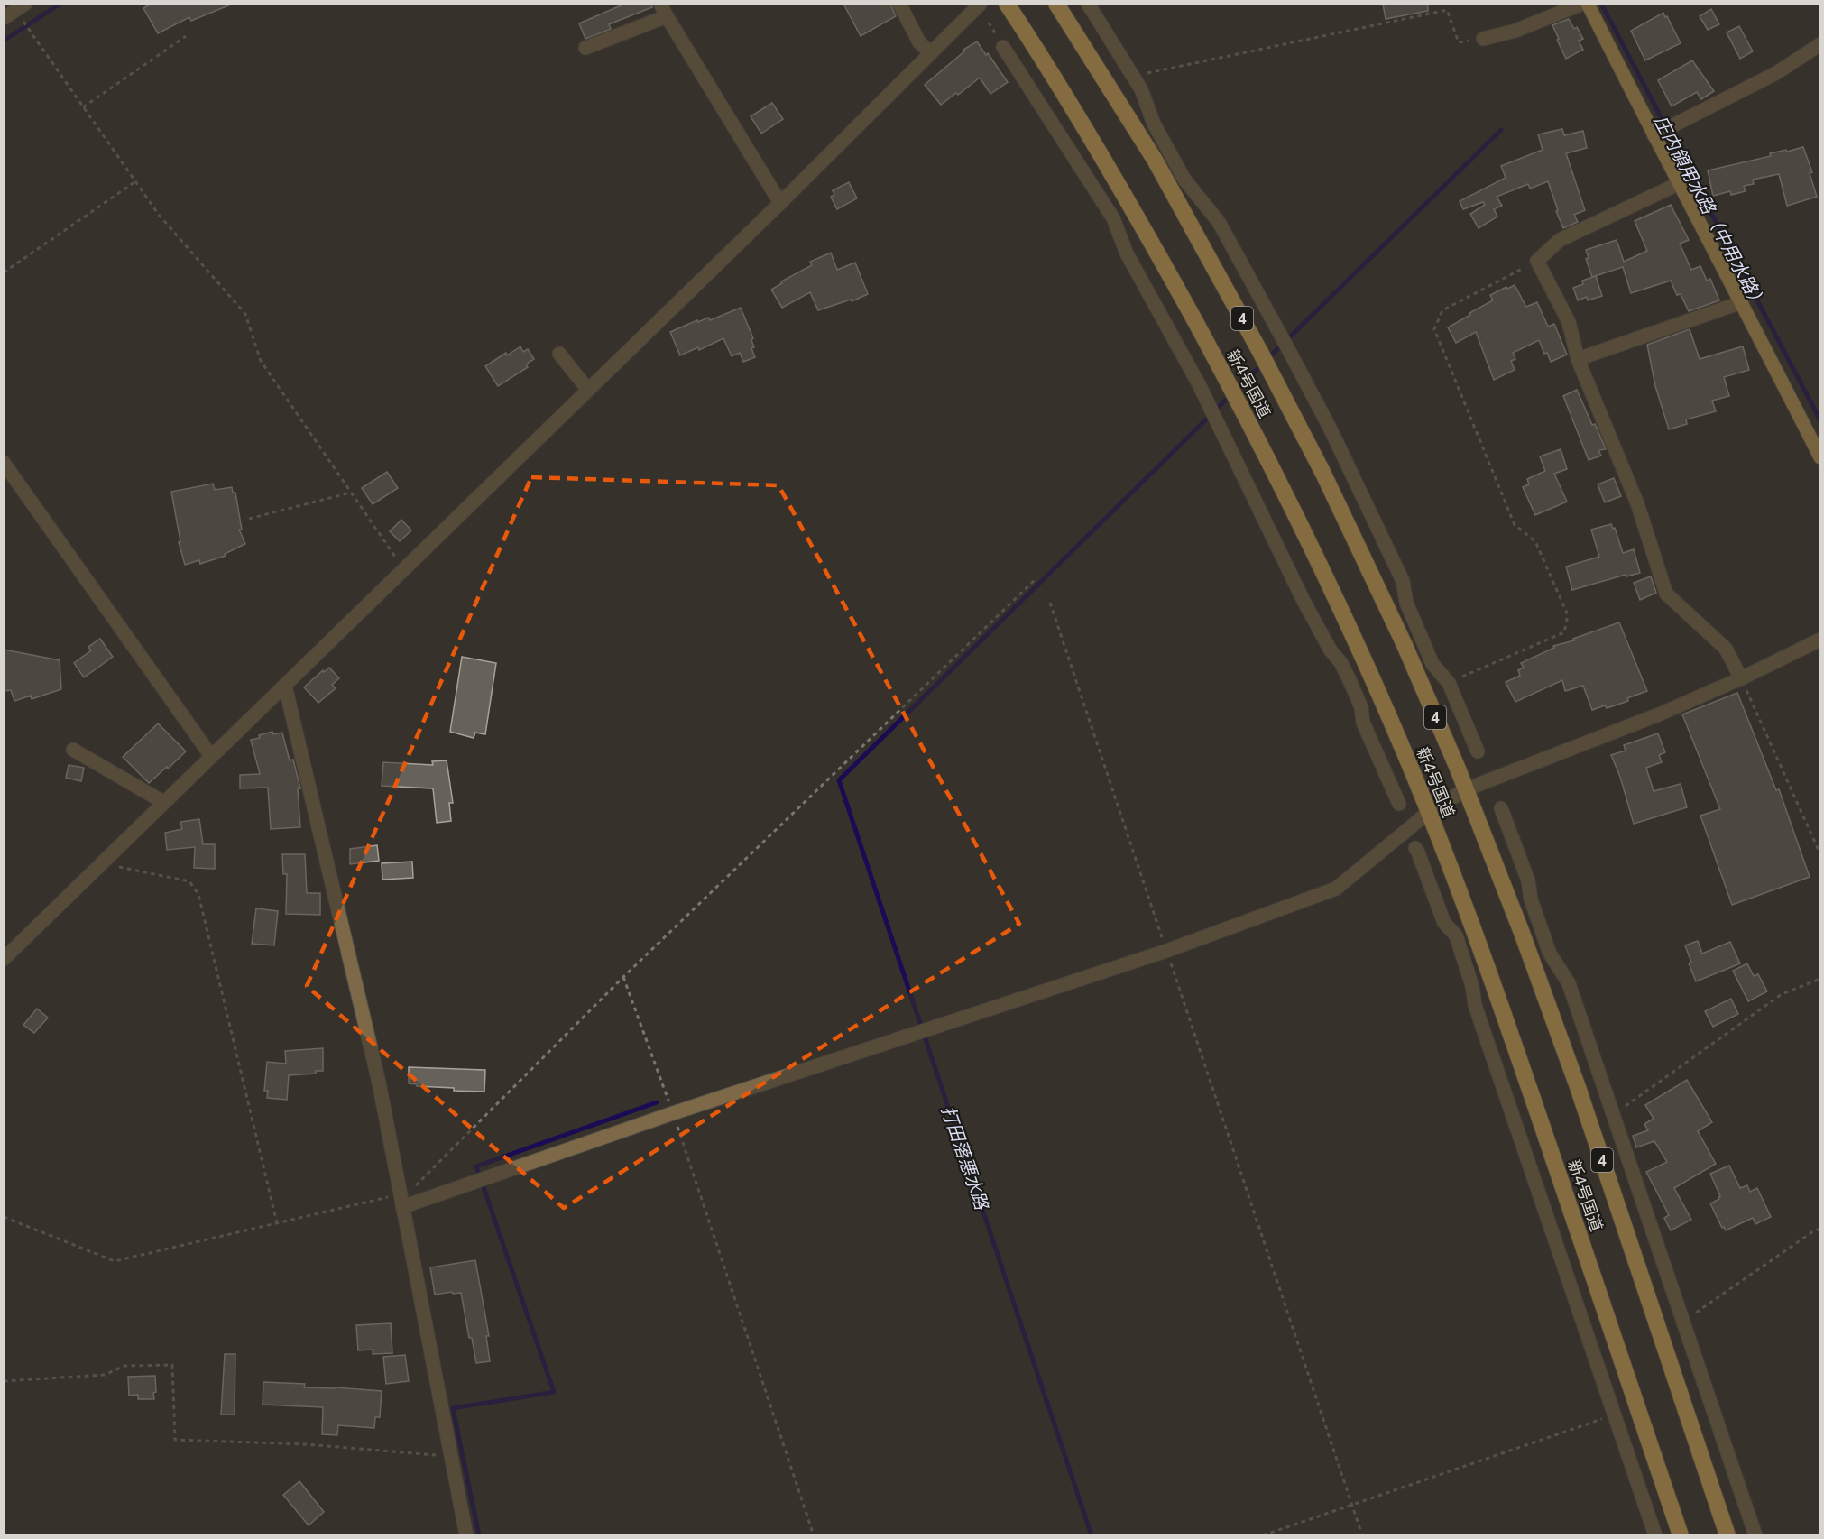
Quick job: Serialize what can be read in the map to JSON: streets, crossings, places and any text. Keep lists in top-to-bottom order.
{
  "streets": {
    "highway": ["4", "新4号国道"]
  },
  "water": ["庄内領用水路（中用水路）", "打田落悪水路"]
}
